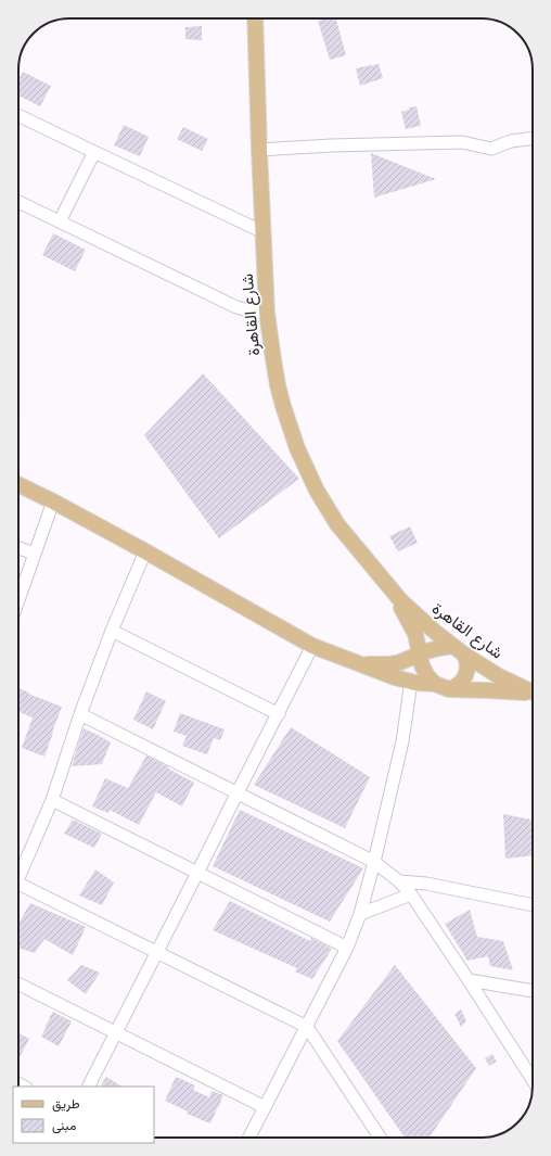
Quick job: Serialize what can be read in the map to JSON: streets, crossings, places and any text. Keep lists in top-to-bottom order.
{
  "streets": {
    "main road": ["شارع القاهرة"]
  },
  "legend": ["طريق", "مبنى"]
}
